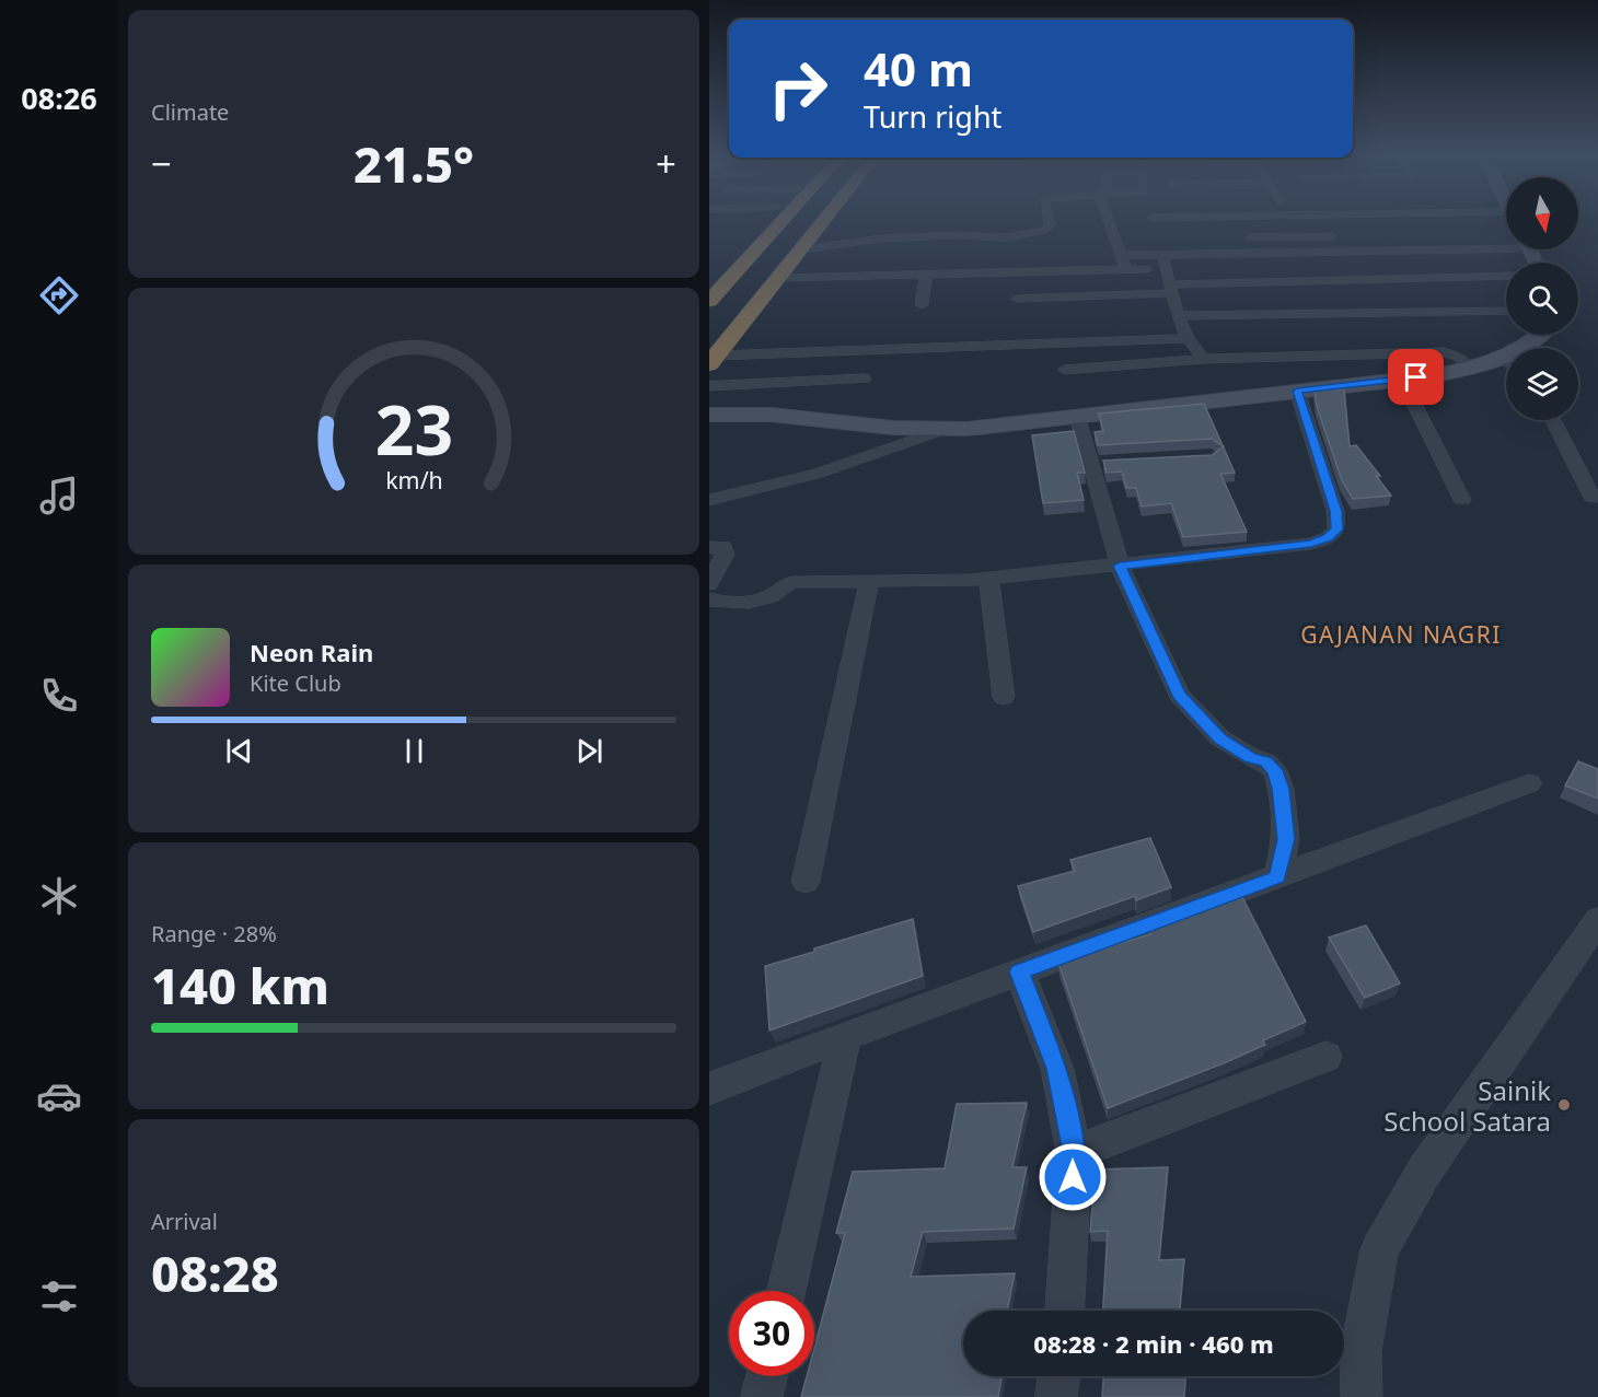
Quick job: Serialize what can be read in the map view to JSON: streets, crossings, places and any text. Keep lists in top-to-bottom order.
{
  "districts": ["GAJANAN NAGRI"],
  "places": ["Sainik School Satara"],
  "north": "bottom",
  "page": {
    "tabs": "08:26",
    "tile": [
      "Climate",
      ["Range · 28%", "140 km"],
      ["Arrival", "08:28"]
    ],
    "turn": ["40 m", "Turn right"],
    "heat": ["−", "21.5°", "+"],
    "song": ["Neon Rain", "Kite Club"],
    "limit": "30",
    "trip": "08:28 · 2 min · 460 m",
    "gauge": ["23", "km/h"]
  }
}
